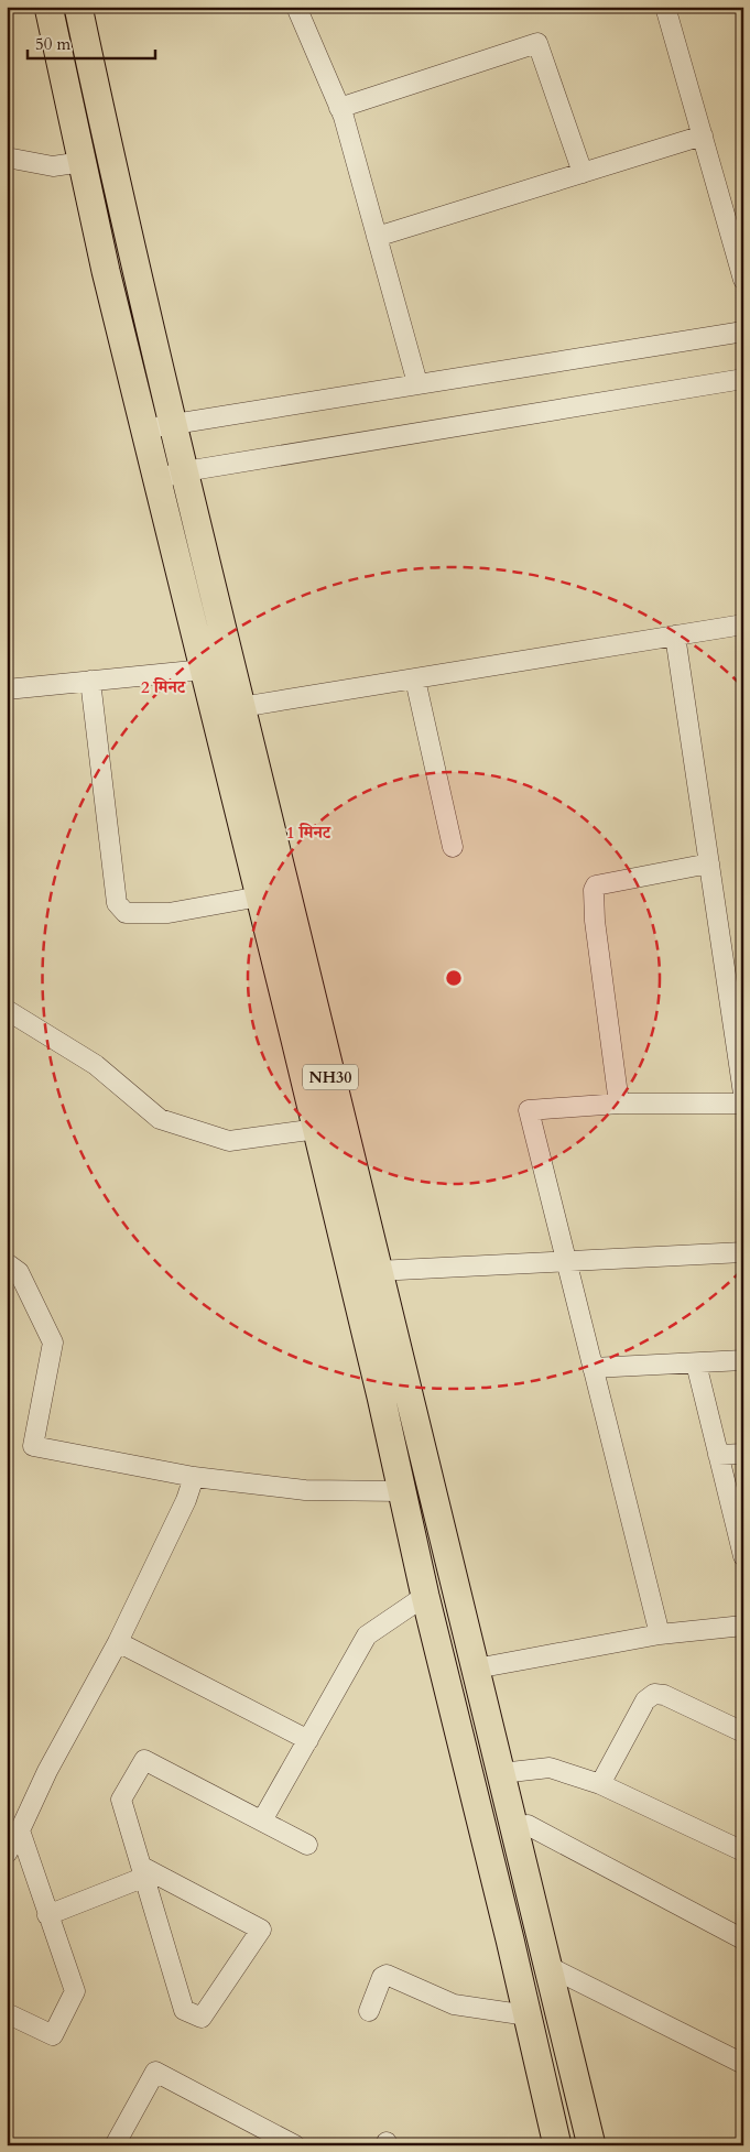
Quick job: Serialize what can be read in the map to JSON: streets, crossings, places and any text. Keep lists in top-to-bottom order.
{
  "streets": {
    "highway": ["NH30"]
  },
  "scale_bar": "50 m",
  "rings": ["2 मिनट", "1 मिनट"]
}
